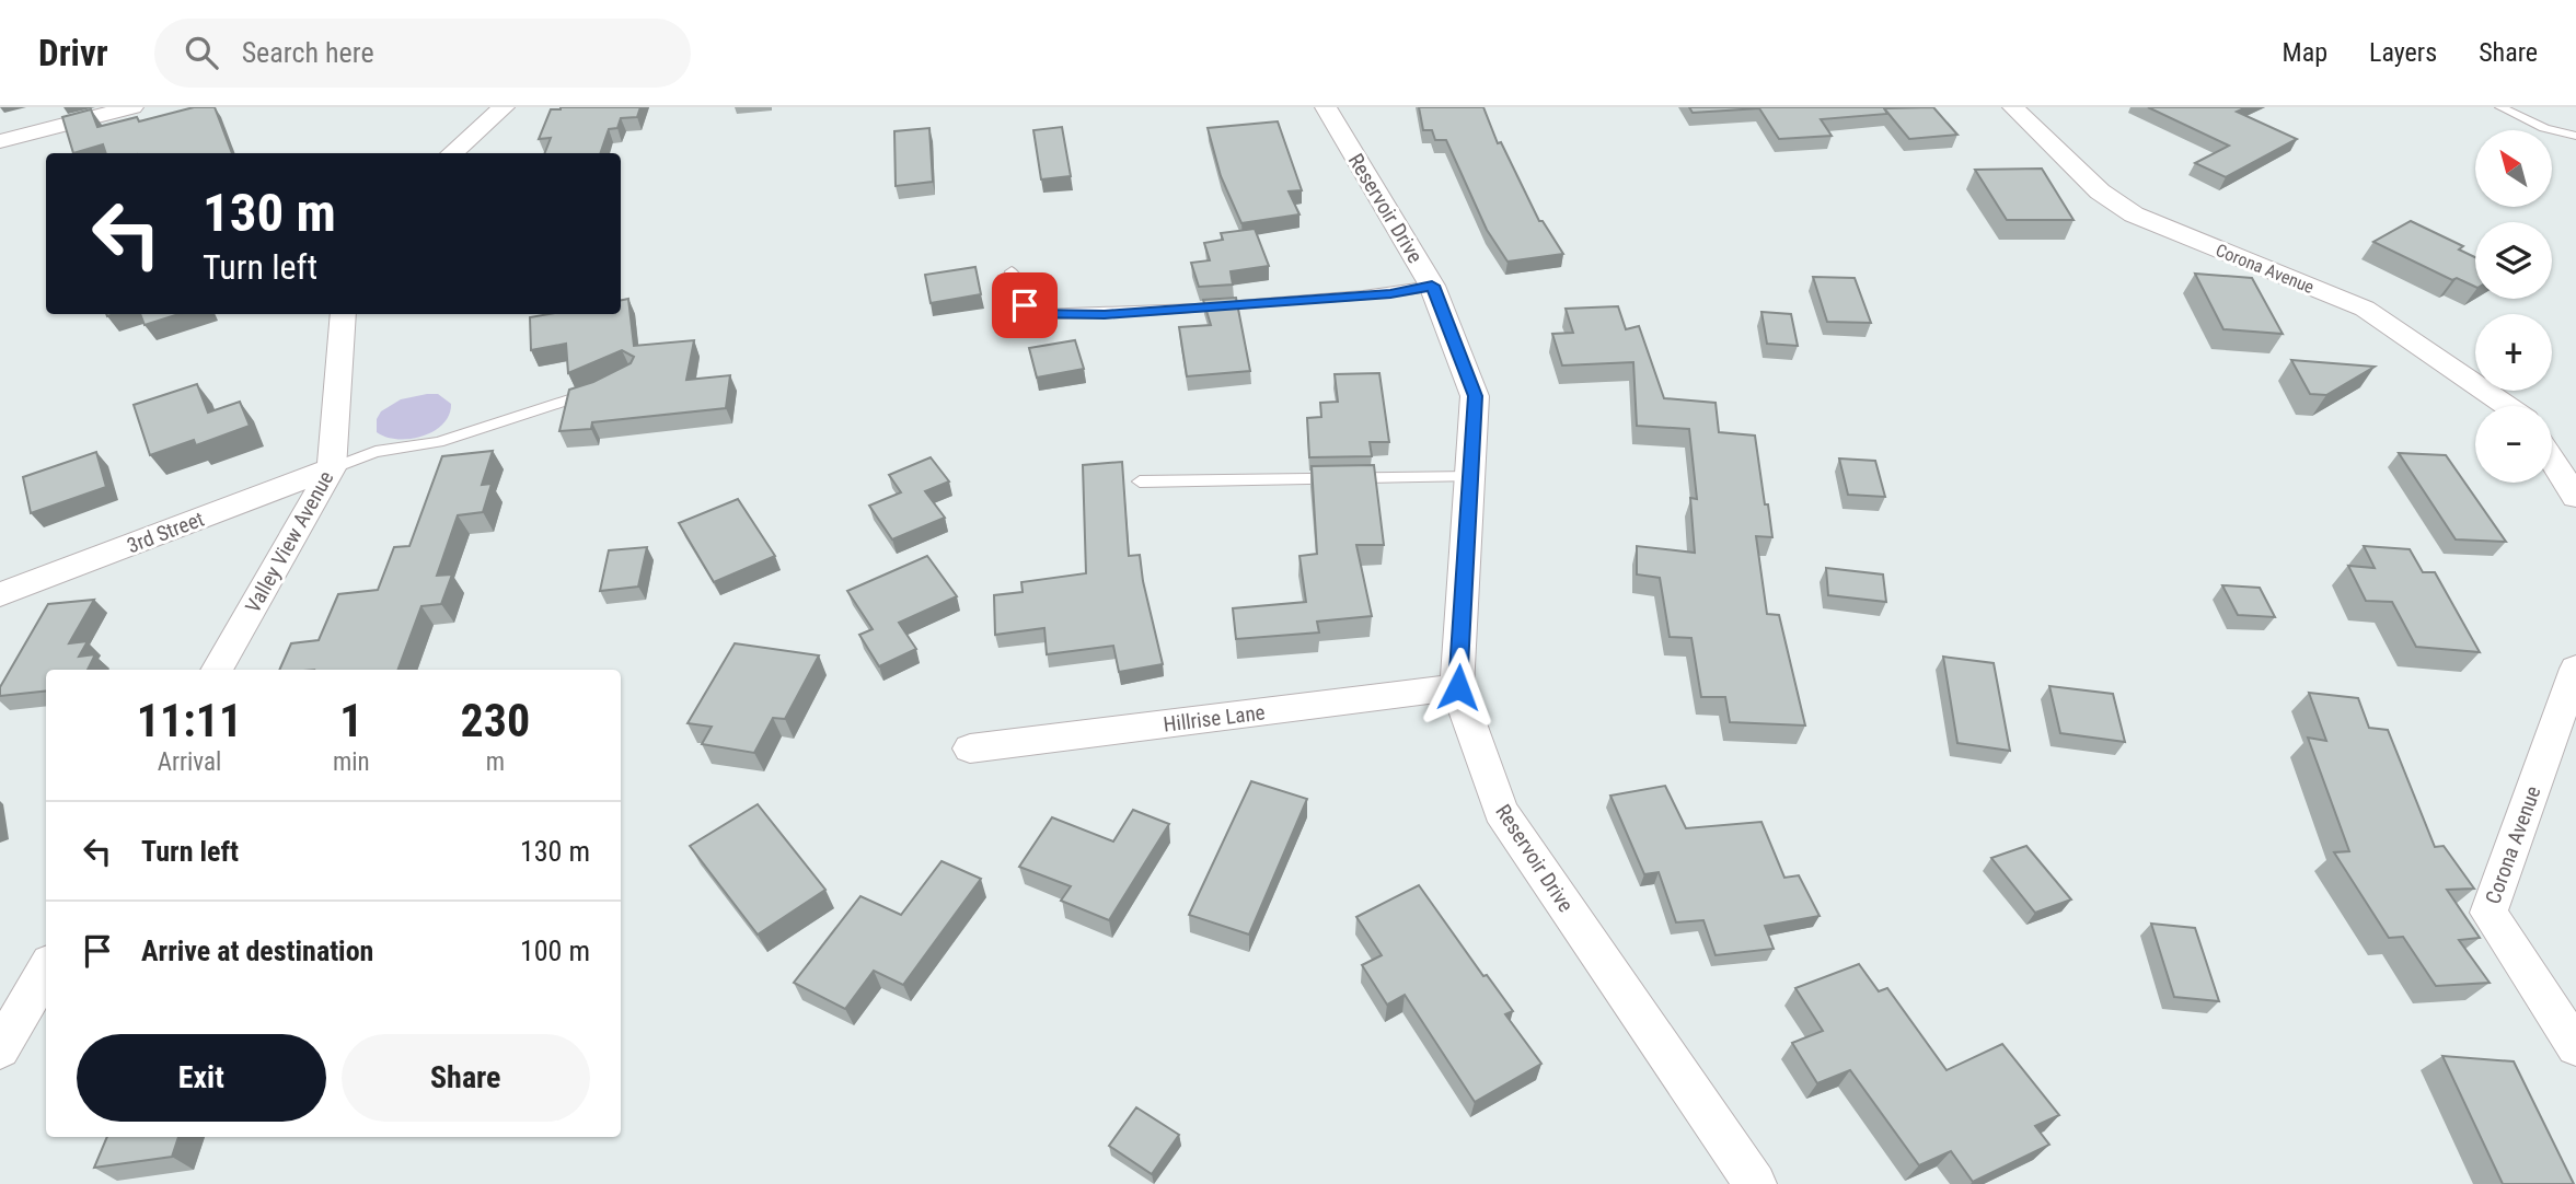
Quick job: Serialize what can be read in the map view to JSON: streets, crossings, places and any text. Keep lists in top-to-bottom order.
{
  "streets": {
    "street": [
      "Reservoir Drive",
      "Corona Avenue",
      "3rd Street",
      "Valley View Avenue",
      "Hillrise Lane"
    ]
  },
  "crossings": [
    ["Reservoir Drive", "Hillrise Lane"],
    ["3rd Street", "Valley View Avenue"]
  ],
  "north": "top left",
  "page": {
    "header": "Drivr",
    "search": "Search here",
    "nav": ["Map", "Layers", "Share"],
    "map_buttons": ["+", "−"],
    "turn": ["130 m", "Turn left"],
    "eta": [
      "11:11",
      "Arrival",
      "1",
      "min",
      "230",
      "m"
    ],
    "list": [
      {
        "name": "Turn left",
        "value": "130 m"
      },
      {
        "name": "Arrive at destination",
        "value": "100 m"
      }
    ],
    "buttons": ["Exit", "Share"]
  }
}
